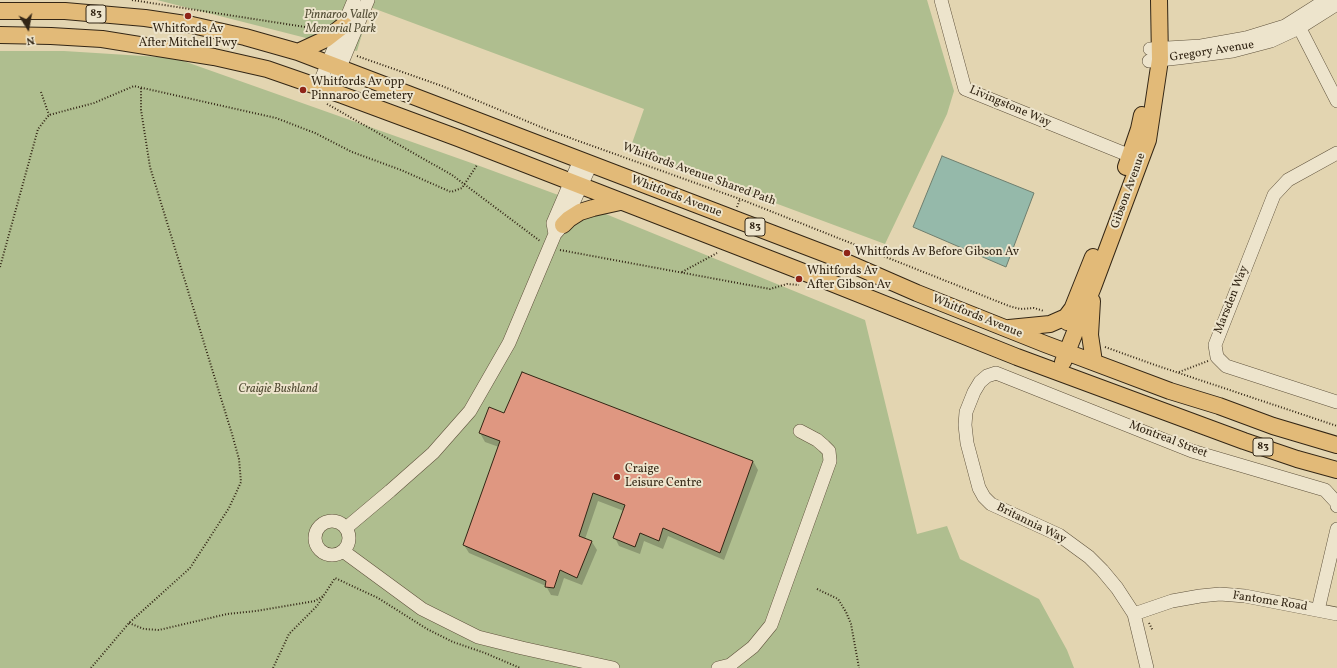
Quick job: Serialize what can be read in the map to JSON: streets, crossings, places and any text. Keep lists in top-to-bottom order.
{
  "streets": {
    "main road": ["83", "Gibson Avenue", "Whitfords Avenue"],
    "street": [
      "Gregory Avenue",
      "Livingstone Way",
      "Marsden Way",
      "Montreal Street",
      "Britannia Way",
      "Fantome Road"
    ],
    "path": ["Whitfords Avenue Shared Path"]
  },
  "crossings": [
    ["Gregory Avenue", "Gibson Avenue"],
    ["Livingstone Way", "Gibson Avenue"],
    ["Gibson Avenue", "Whitfords Avenue"],
    ["Montreal Street", "Britannia Way"],
    ["Britannia Way", "Fantome Road"]
  ],
  "parks": ["Pinnaroo Valley Memorial Park", "Craigie Bushland"],
  "places": [
    "Whitfords Av After Mitchell Fwy",
    "Whitfords Av opp Pinnaroo Cemetery",
    "Whitfords Av Before Gibson Av",
    "Whitfords Av After Gibson Av",
    "Craige Leisure Centre"
  ],
  "north": "bottom"
}
